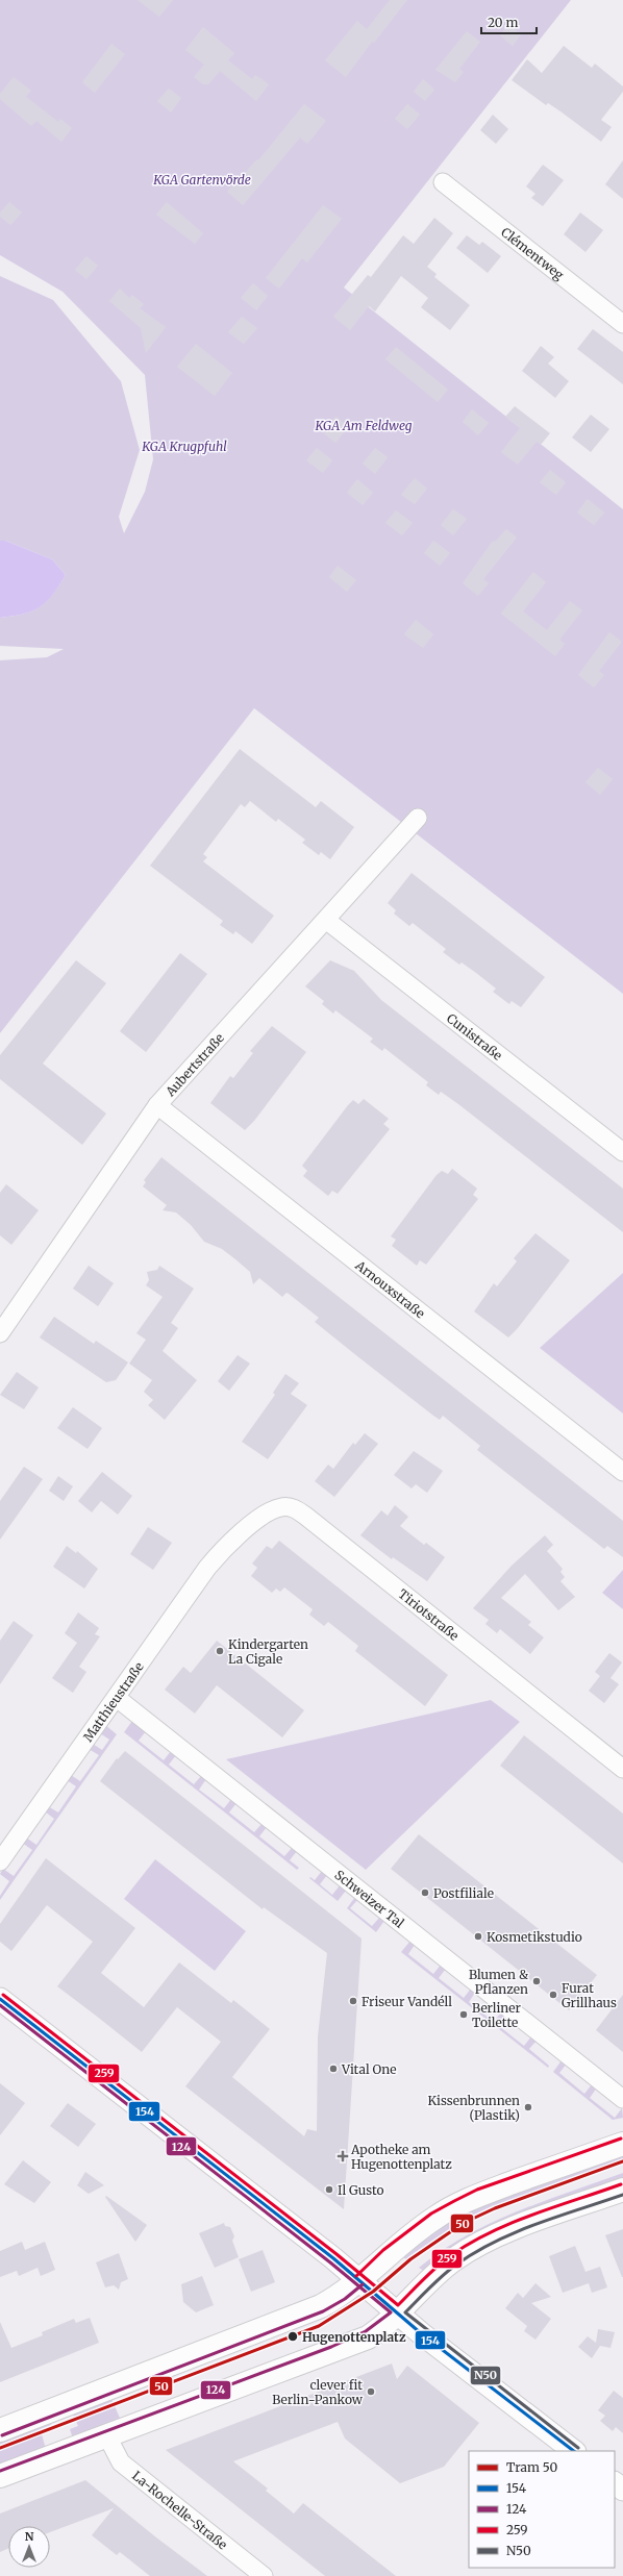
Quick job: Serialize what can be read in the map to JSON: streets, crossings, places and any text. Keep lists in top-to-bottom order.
{
  "streets": {
    "street": [
      "Clémentweg",
      "Cunistraße",
      "Aubertstraße",
      "Arnouxstraße",
      "Tiriotstraße",
      "Matthieustraße",
      "Schweizer Tal",
      "La-Rochelle-Straße"
    ]
  },
  "crossings": [
    ["Cunistraße", "Aubertstraße"],
    ["Aubertstraße", "Arnouxstraße"],
    ["Tiriotstraße", "Matthieustraße"],
    ["Matthieustraße", "Schweizer Tal"]
  ],
  "parks": ["KGA Gartenvörde", "KGA Am Feldweg", "KGA Krugpfuhl"],
  "places": {
    "other": [
      "Kindergarten La Cigale",
      "Postfiliale",
      "Kosmetikstudio",
      "Blumen & Pflanzen",
      "Furat Grillhaus",
      "Friseur Vandéll",
      "Berliner Toilette",
      "Vital One",
      "Kissenbrunnen (Plastik)",
      "Il Gusto",
      "Hugenottenplatz",
      "clever fit Berlin-Pankow"
    ],
    "health": ["Apotheke am Hugenottenplatz"]
  },
  "lines": [
    "transit line 259",
    "transit line 154",
    "transit line 124",
    "tram line 50",
    "transit line N50"
  ],
  "legend": [
    "Tram 50",
    "154",
    "124",
    "259",
    "N50"
  ],
  "scale_bar": "20 m",
  "north": "top"
}
